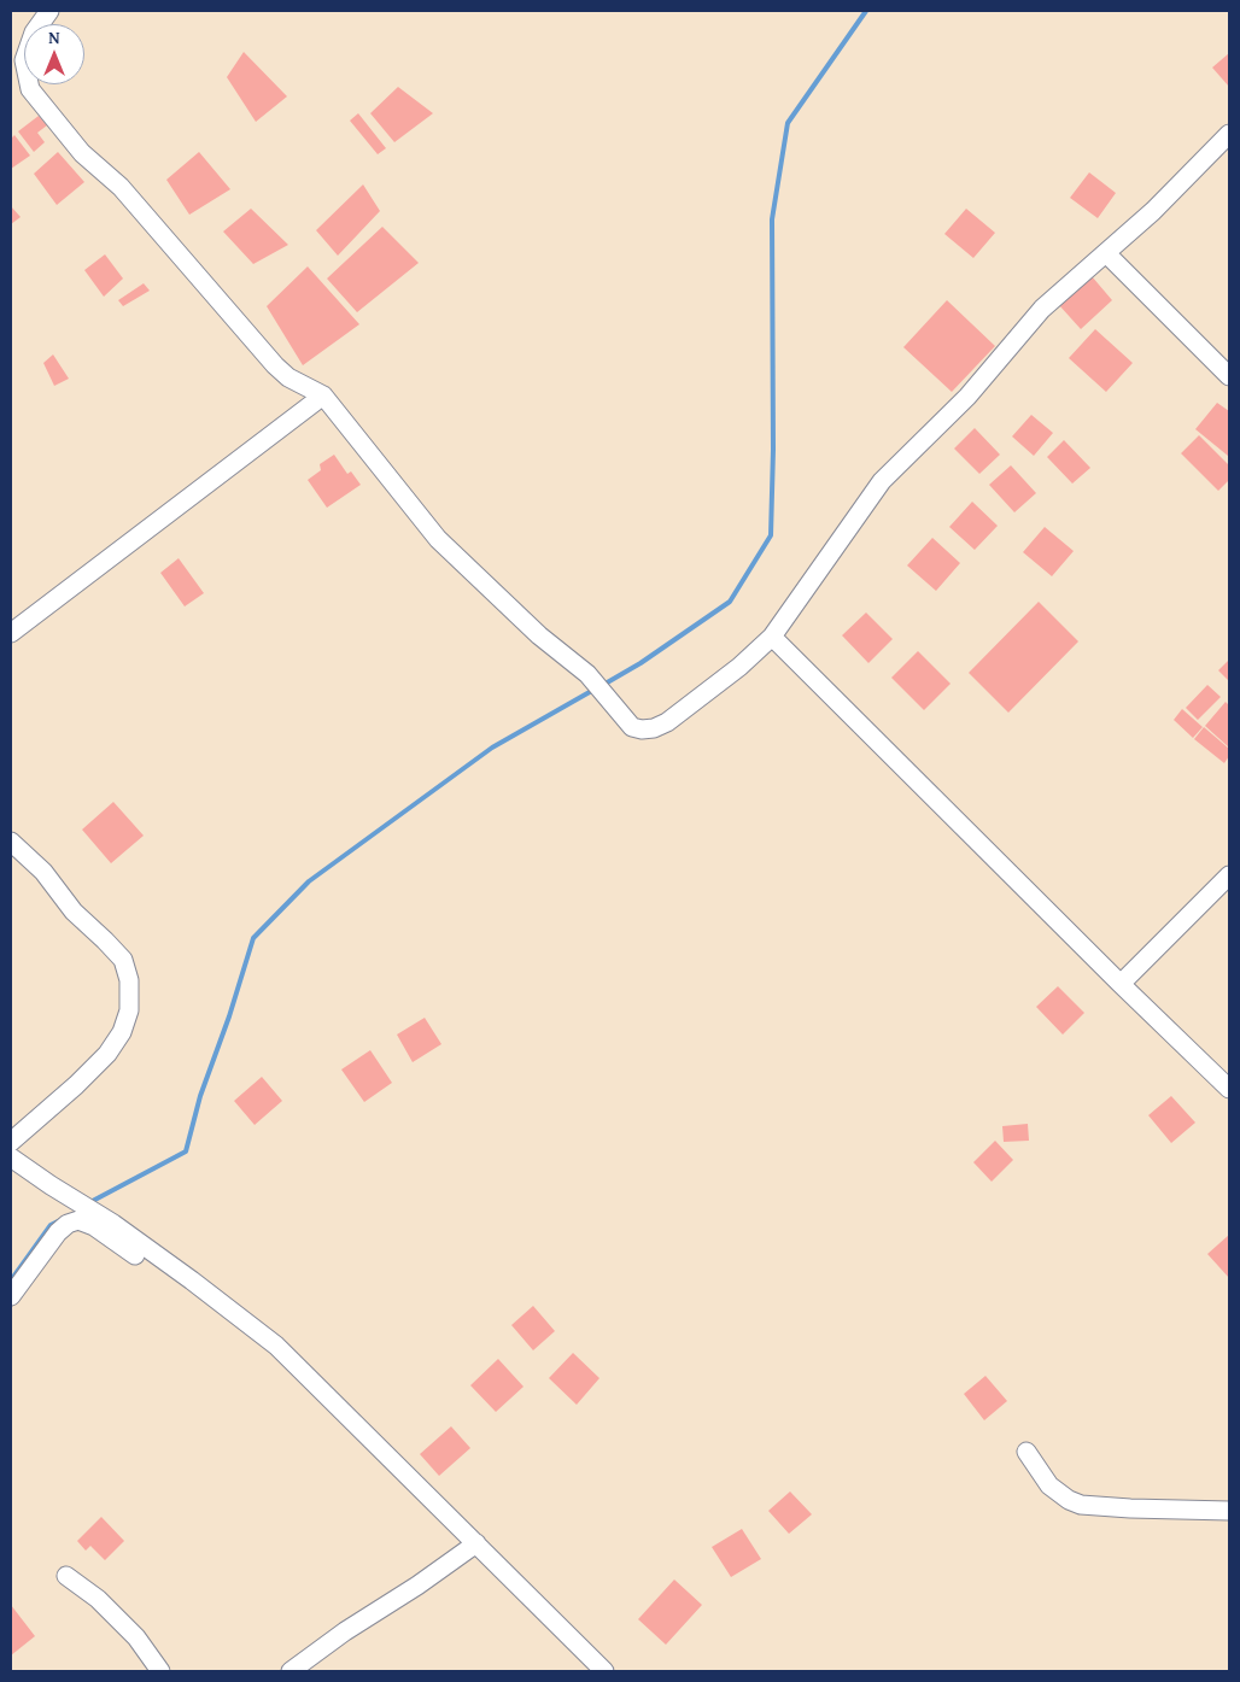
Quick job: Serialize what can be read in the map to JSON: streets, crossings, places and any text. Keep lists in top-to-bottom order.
{
  "north": "top"
}
